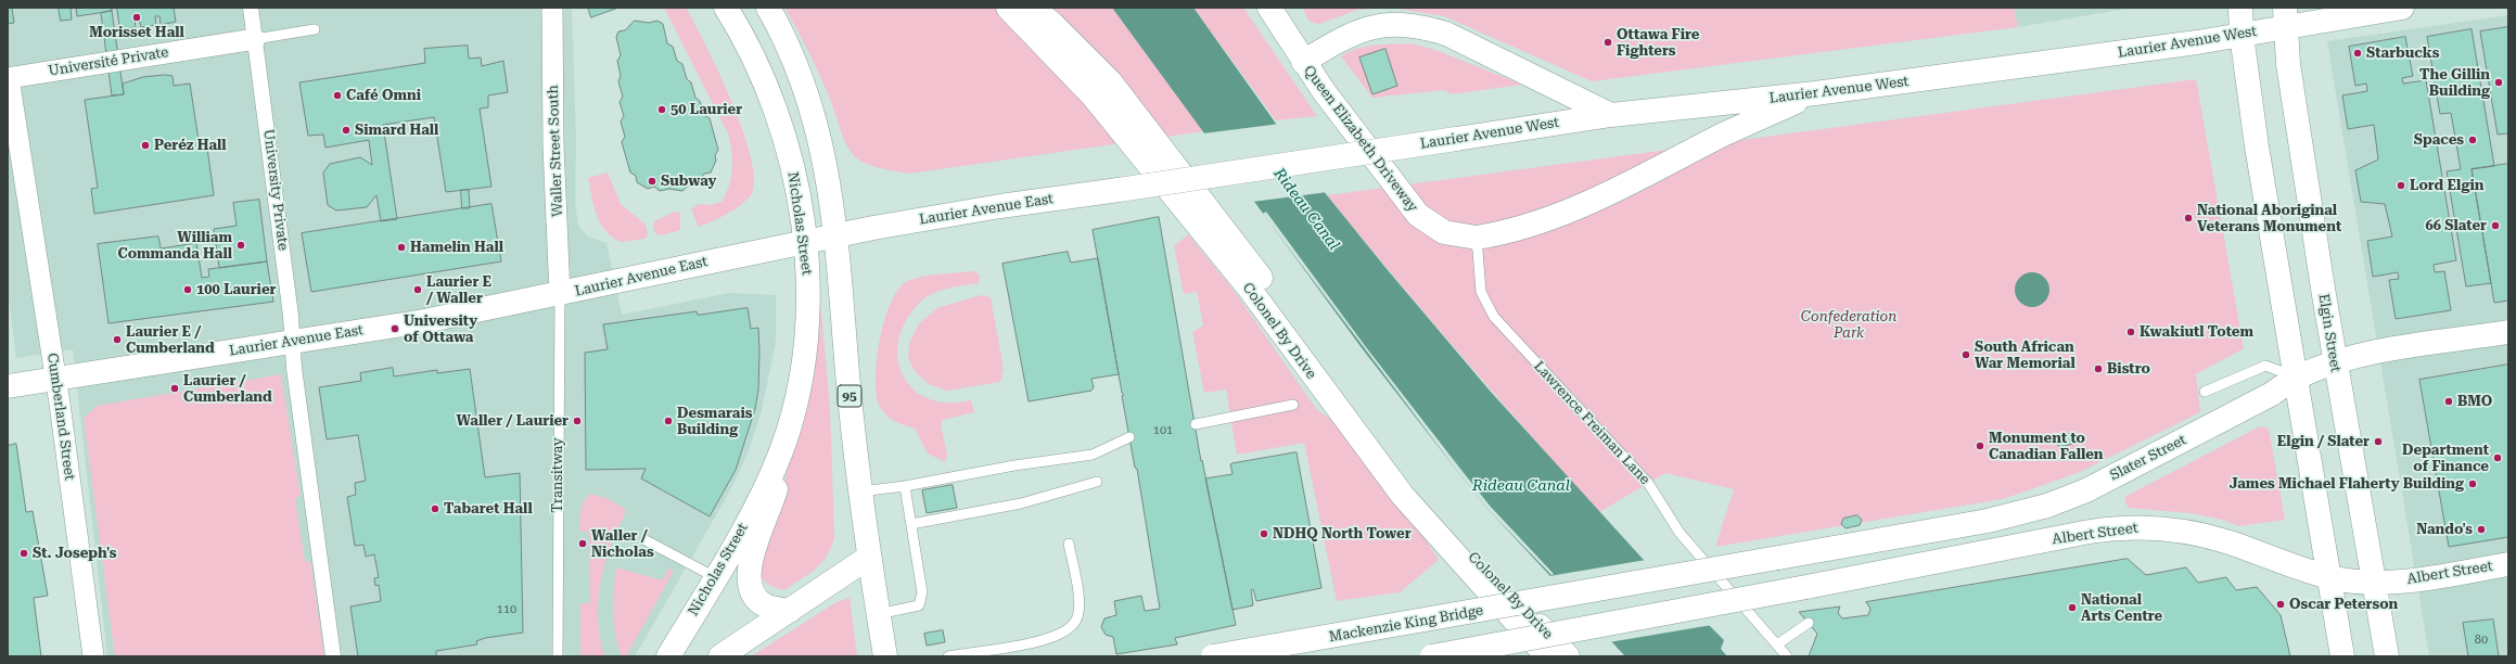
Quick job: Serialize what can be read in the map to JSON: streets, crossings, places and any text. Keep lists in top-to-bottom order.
{
  "streets": {
    "main road": [
      "Laurier Avenue West",
      "Queen Elizabeth Driveway",
      "Laurier Avenue East",
      "Nicholas Street",
      "Colonel By Drive",
      "Elgin Street",
      "95",
      "Slater Street",
      "Albert Street",
      "Mackenzie King Bridge"
    ],
    "street": [
      "Université Private",
      "Waller Street South",
      "University Private",
      "Cumberland Street"
    ],
    "lane": ["Lawrence Freiman Lane", "Transitway"]
  },
  "crossings": [
    ["Laurier Avenue West", "Laurier Avenue East"],
    ["Laurier Avenue West", "Elgin Street"],
    ["Université Private", "University Private"],
    ["Université Private", "Cumberland Street"],
    ["Queen Elizabeth Driveway", "Lawrence Freiman Lane"],
    ["Waller Street South", "Laurier Avenue East"],
    ["Waller Street South", "Transitway"],
    ["University Private", "Laurier Avenue East"],
    ["Laurier Avenue East", "Nicholas Street"],
    ["Laurier Avenue East", "95"],
    ["Laurier Avenue East", "Cumberland Street"],
    ["Laurier Avenue East", "Transitway"],
    ["Elgin Street", "Slater Street"],
    ["Elgin Street", "Albert Street"],
    ["Slater Street", "Mackenzie King Bridge"]
  ],
  "water": ["Rideau Canal"],
  "parks": ["Confederation Park"],
  "places": [
    "Morisset Hall",
    "Ottawa Fire Fighters",
    "Starbucks",
    "The Gillin Building",
    "Café Omni",
    "50 Laurier",
    "Simard Hall",
    "Spaces",
    "Peréz Hall",
    "Subway",
    "Lord Elgin",
    "National Aboriginal Veterans Monument",
    "66 Slater",
    "William Commanda Hall",
    "Hamelin Hall",
    "100 Laurier",
    "Laurier E / Waller",
    "University of Ottawa",
    "Kwakiutl Totem",
    "Laurier E / Cumberland",
    "South African War Memorial",
    "Bistro",
    "Laurier / Cumberland",
    "BMO",
    "Waller / Laurier",
    "Desmarais Building",
    "Elgin / Slater",
    "Monument to Canadian Fallen",
    "Department of Finance",
    "James Michael Flaherty Building",
    "Tabaret Hall",
    "Nando's",
    "NDHQ North Tower",
    "Waller / Nicholas",
    "St. Joseph's",
    "Oscar Peterson",
    "National Arts Centre"
  ],
  "house_numbers": ["101", "110", "80"]
}
